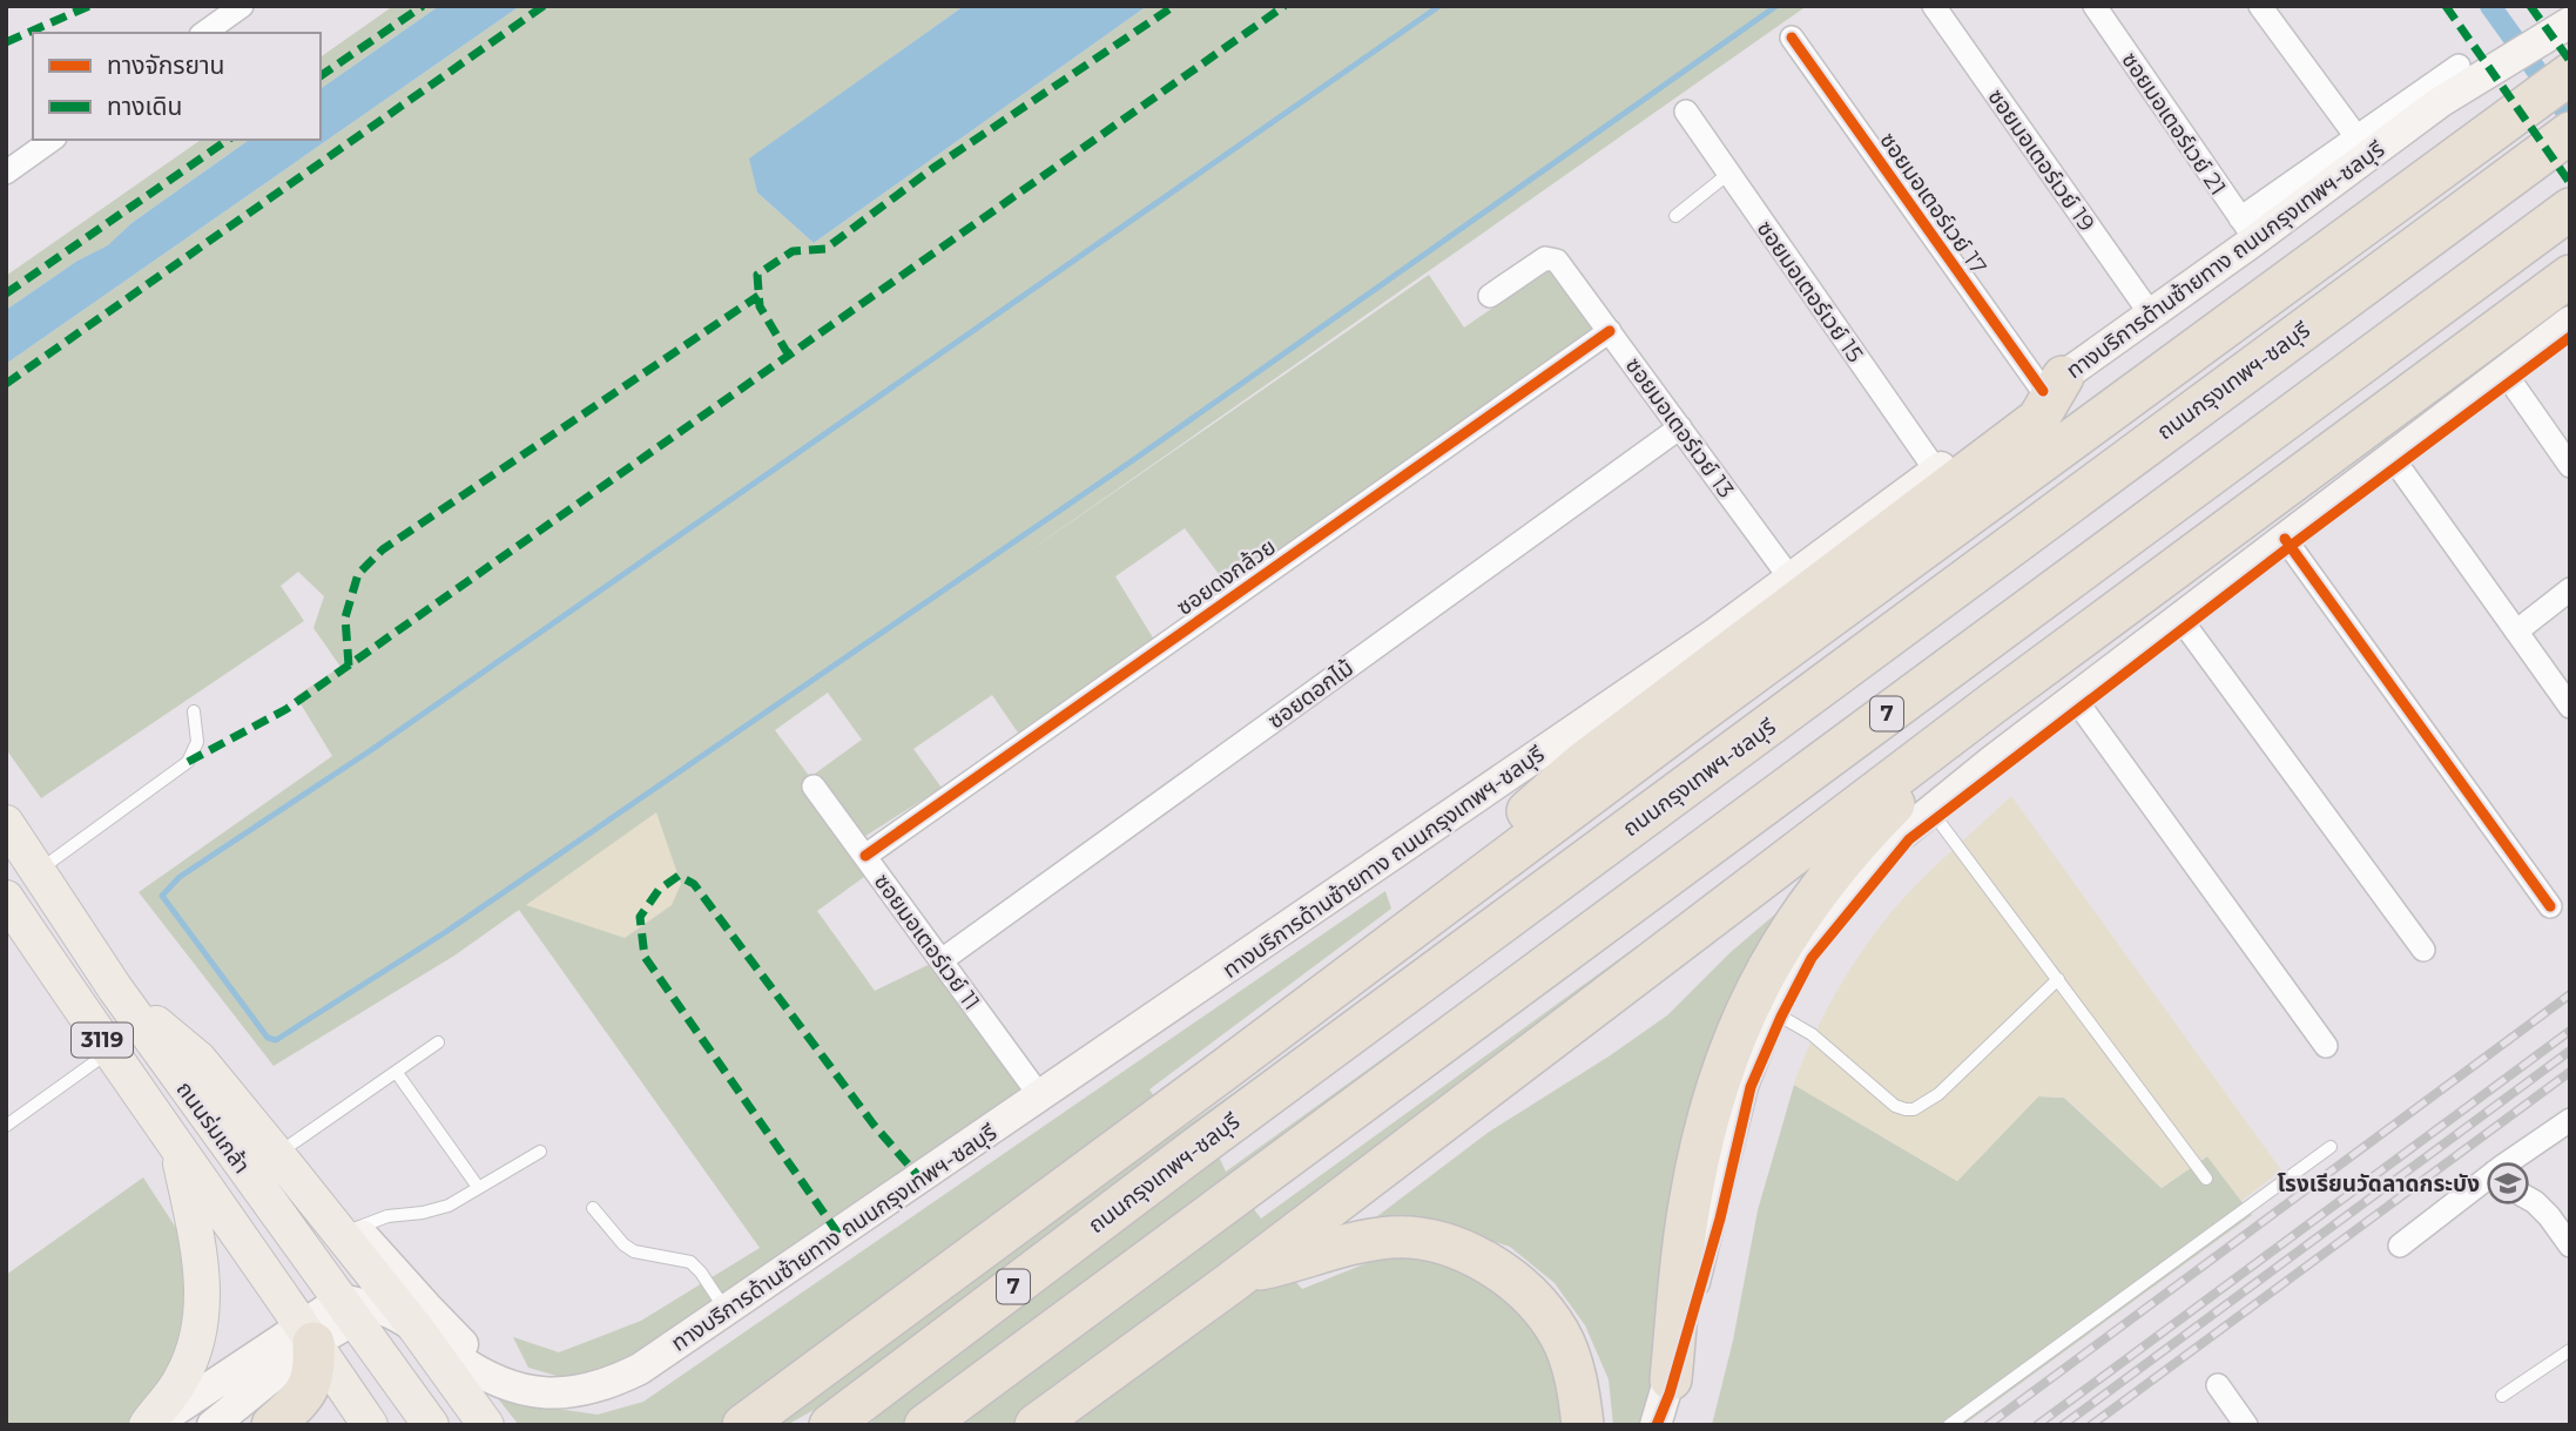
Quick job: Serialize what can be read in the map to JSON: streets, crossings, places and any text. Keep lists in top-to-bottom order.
{
  "streets": {
    "highway": ["ถนนกรุงเทพฯ-ชลบุรี", "7"],
    "main road": ["ทางบริการด้านซ้ายทาง ถนนกรุงเทพฯ-ชลบุรี", "3119", "ถนนร่มเกล้า"],
    "street": [
      "ซอยมอเตอร์เวย์ 21",
      "ซอยมอเตอร์เวย์ 19",
      "ซอยมอเตอร์เวย์ 17",
      "ซอยมอเตอร์เวย์ 15",
      "ซอยมอเตอร์เวย์ 13",
      "ซอยดงกล้วย",
      "ซอยดอกไม้",
      "ซอยมอเตอร์เวย์ 11"
    ]
  },
  "crossings": [
    ["ซอยมอเตอร์เวย์ 21", "ทางบริการด้านซ้ายทาง ถนนกรุงเทพฯ-ชลบุรี"],
    ["ซอยมอเตอร์เวย์ 19", "ทางบริการด้านซ้ายทาง ถนนกรุงเทพฯ-ชลบุรี"],
    ["ซอยมอเตอร์เวย์ 17", "ทางบริการด้านซ้ายทาง ถนนกรุงเทพฯ-ชลบุรี"],
    ["ทางบริการด้านซ้ายทาง ถนนกรุงเทพฯ-ชลบุรี", "ซอยมอเตอร์เวย์ 15"],
    ["ทางบริการด้านซ้ายทาง ถนนกรุงเทพฯ-ชลบุรี", "ซอยมอเตอร์เวย์ 13"],
    ["ทางบริการด้านซ้ายทาง ถนนกรุงเทพฯ-ชลบุรี", "ซอยมอเตอร์เวย์ 11"],
    ["ทางบริการด้านซ้ายทาง ถนนกรุงเทพฯ-ชลบุรี", "ถนนร่มเกล้า"],
    ["ซอยมอเตอร์เวย์ 13", "ซอยดงกล้วย"],
    ["ซอยมอเตอร์เวย์ 13", "ซอยดอกไม้"],
    ["ซอยดงกล้วย", "ซอยมอเตอร์เวย์ 11"],
    ["ซอยดอกไม้", "ซอยมอเตอร์เวย์ 11"]
  ],
  "places": {
    "school or university": ["โรงเรียนวัดลาดกระบัง"]
  },
  "legend": ["ทางจักรยาน", "ทางเดิน"]
}
